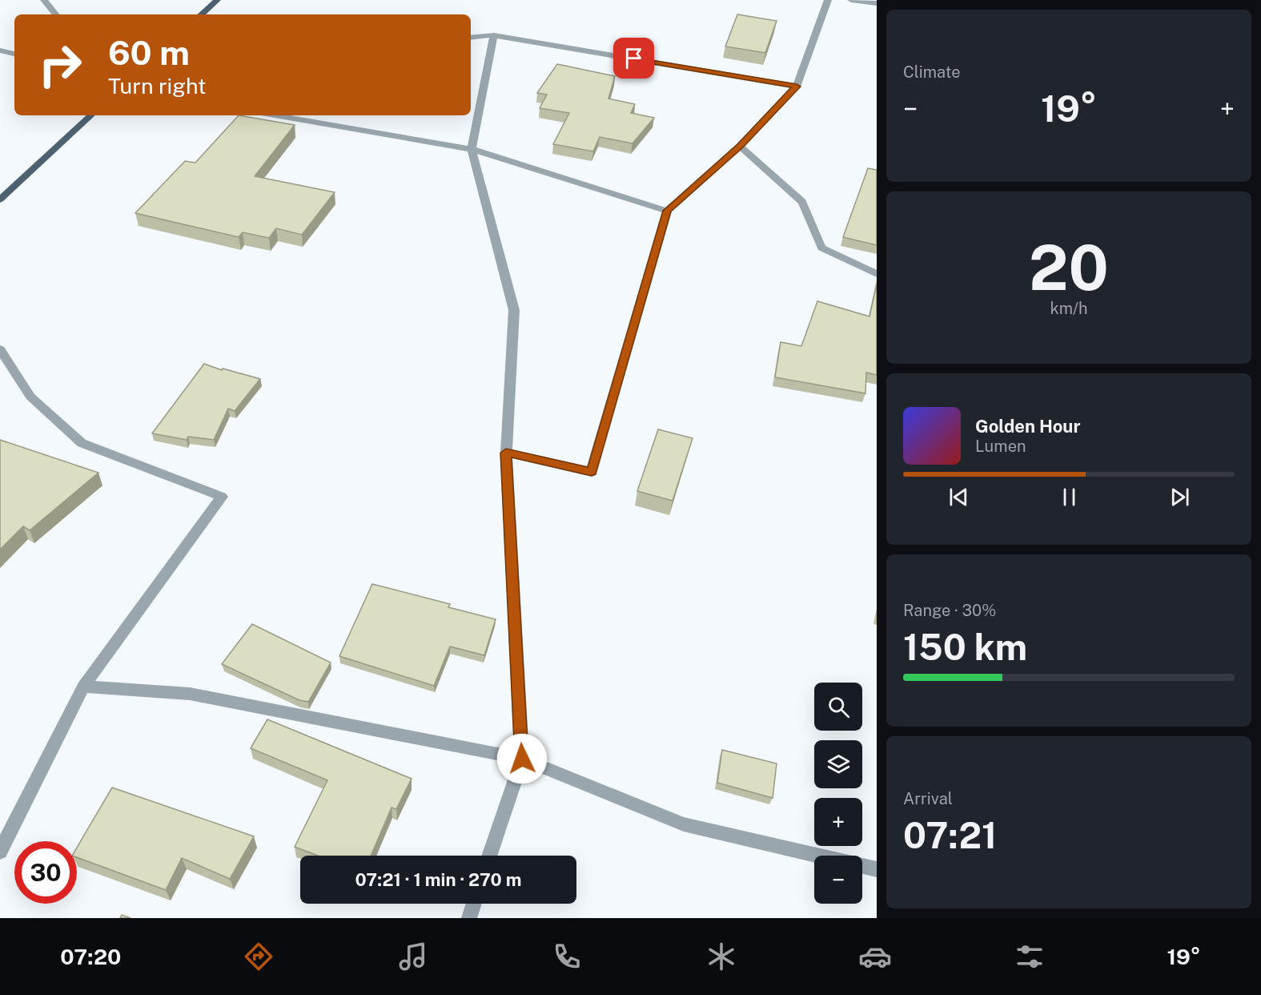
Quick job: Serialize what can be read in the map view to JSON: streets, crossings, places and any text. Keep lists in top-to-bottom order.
{
  "page": {
    "tile": [
      "Climate",
      ["20", "km/h"],
      ["Range · 30%", "150 km"],
      ["Arrival", "07:21"]
    ],
    "turn": ["60 m", "Turn right"],
    "heat": ["−", "19°", "+"],
    "song": ["Golden Hour", "Lumen"],
    "map_buttons": ["+", "−"],
    "limit": "30",
    "trip": "07:21 · 1 min · 270 m",
    "tabs": ["07:20", "19°"]
  }
}
